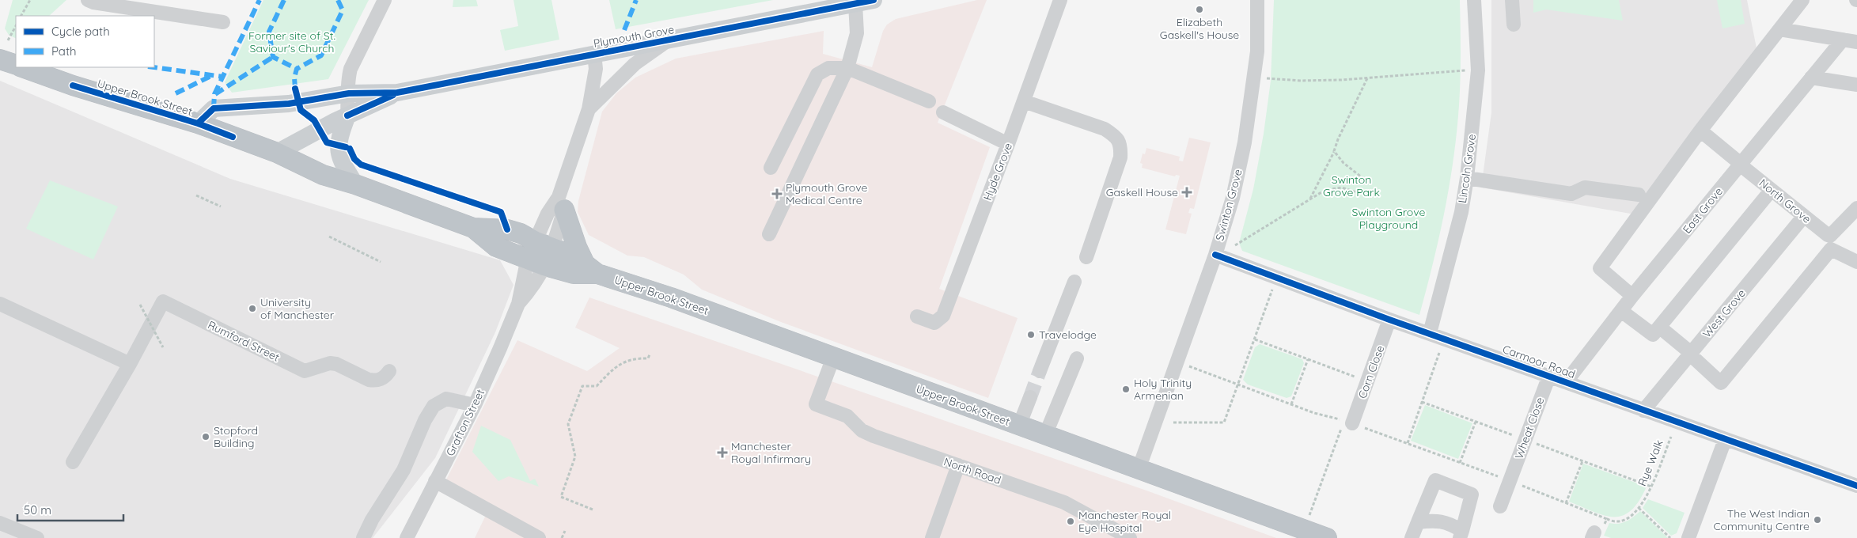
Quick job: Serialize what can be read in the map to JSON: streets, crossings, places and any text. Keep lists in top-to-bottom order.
{
  "streets": {
    "highway": ["Upper Brook Street"],
    "main road": ["Plymouth Grove"],
    "street": [
      "Lincoln Grove",
      "Hyde Grove",
      "North Grove",
      "Swinton Grove",
      "East Grove",
      "West Grove",
      "Rumford Street",
      "Carmoor Road",
      "Corn Close",
      "Grafton Street",
      "Wheat Close",
      "North Road"
    ],
    "path": ["Rye Walk"]
  },
  "crossings": [
    ["Plymouth Grove", "Upper Brook Street"],
    ["Plymouth Grove", "Grafton Street"],
    ["Upper Brook Street", "Swinton Grove"],
    ["Upper Brook Street", "Grafton Street"],
    ["Upper Brook Street", "North Road"],
    ["Lincoln Grove", "Carmoor Road"],
    ["North Grove", "East Grove"],
    ["North Grove", "West Grove"],
    ["Swinton Grove", "Carmoor Road"],
    ["East Grove", "Carmoor Road"],
    ["West Grove", "Carmoor Road"],
    ["Carmoor Road", "Corn Close"],
    ["Carmoor Road", "Wheat Close"]
  ],
  "parks": ["Former site of St. Saviour's Church", "Swinton Grove Park", "Swinton Grove Playground"],
  "places": {
    "other": [
      "Elizabeth Gaskell's House",
      "University of Manchester",
      "Travelodge",
      "Holy Trinity Armenian",
      "Stopford Building",
      "The West Indian Community Centre",
      "Manchester Royal Eye Hospital"
    ],
    "health": ["Gaskell House", "Plymouth Grove Medical Centre", "Manchester Royal Infirmary"]
  },
  "legend": ["Cycle path", "Path"],
  "scale_bar": "50 m"
}
